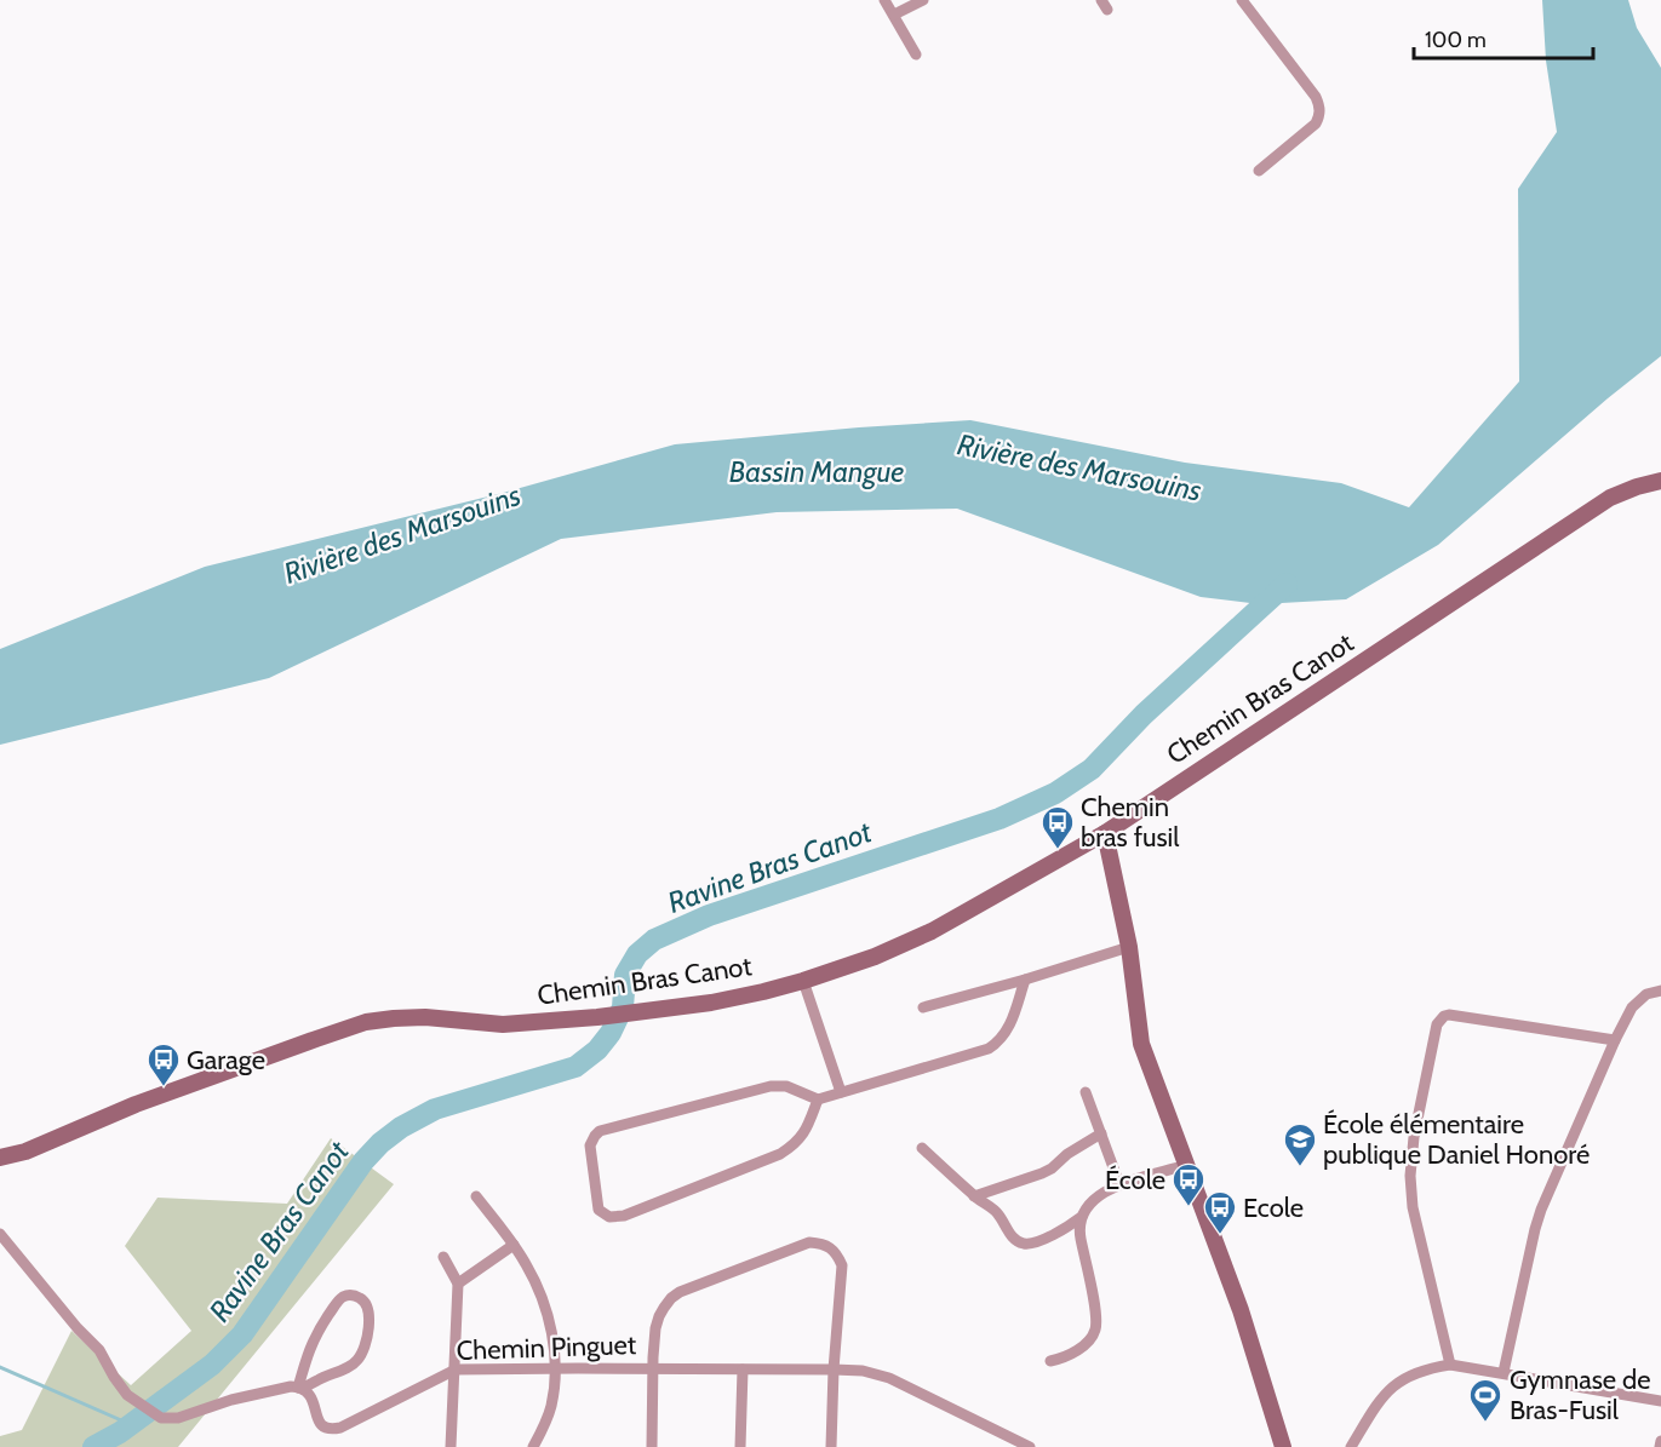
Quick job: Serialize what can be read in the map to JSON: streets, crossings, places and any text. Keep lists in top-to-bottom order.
{
  "streets": {
    "street": ["Chemin Bras Canot", "Chemin Pinguet"]
  },
  "water": ["Rivière des Marsouins", "Bassin Mangue", "Ravine Bras Canot"],
  "places": {
    "bus stop": [
      "Chemin bras fusil",
      "Garage",
      "École",
      "Ecole"
    ],
    "school or university": ["École élémentaire publique Daniel Honoré"],
    "sports": ["Gymnase de Bras-Fusil"]
  },
  "scale_bar": "100 m"
}
